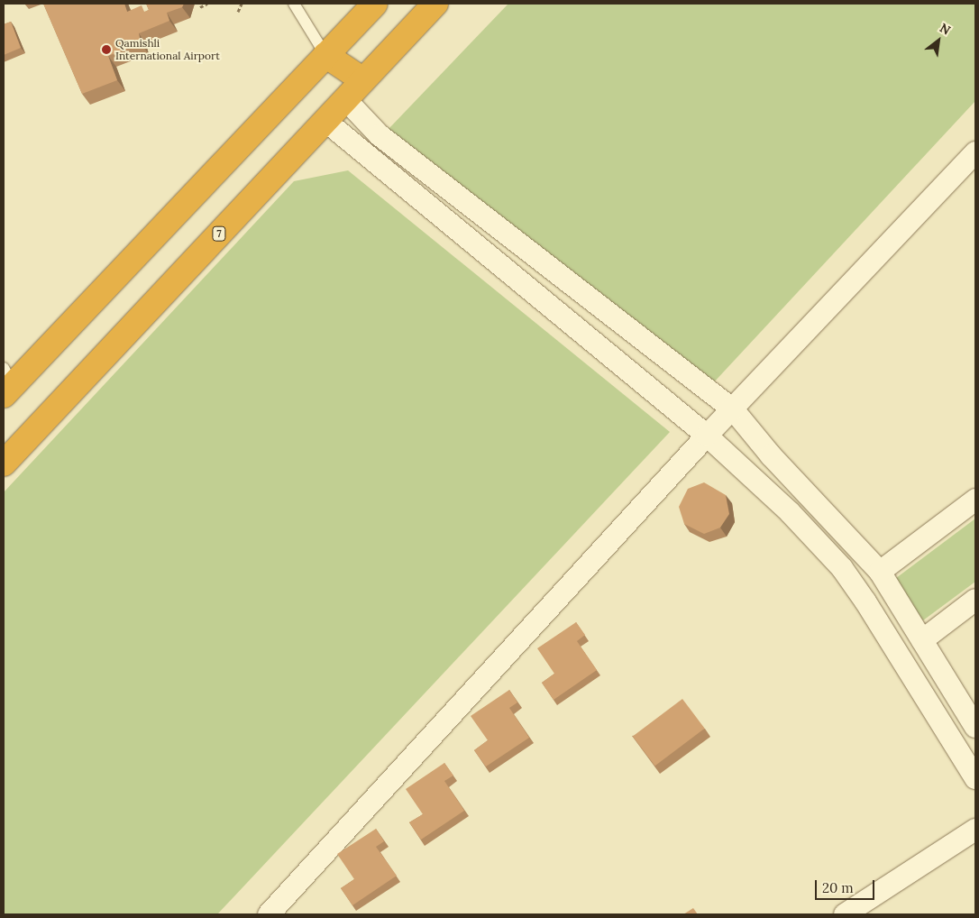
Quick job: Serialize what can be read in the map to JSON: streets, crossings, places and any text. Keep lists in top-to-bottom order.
{
  "streets": {
    "highway": ["7"]
  },
  "places": ["Qamishli International Airport"],
  "scale_bar": "20 m",
  "north": "top right"
}
